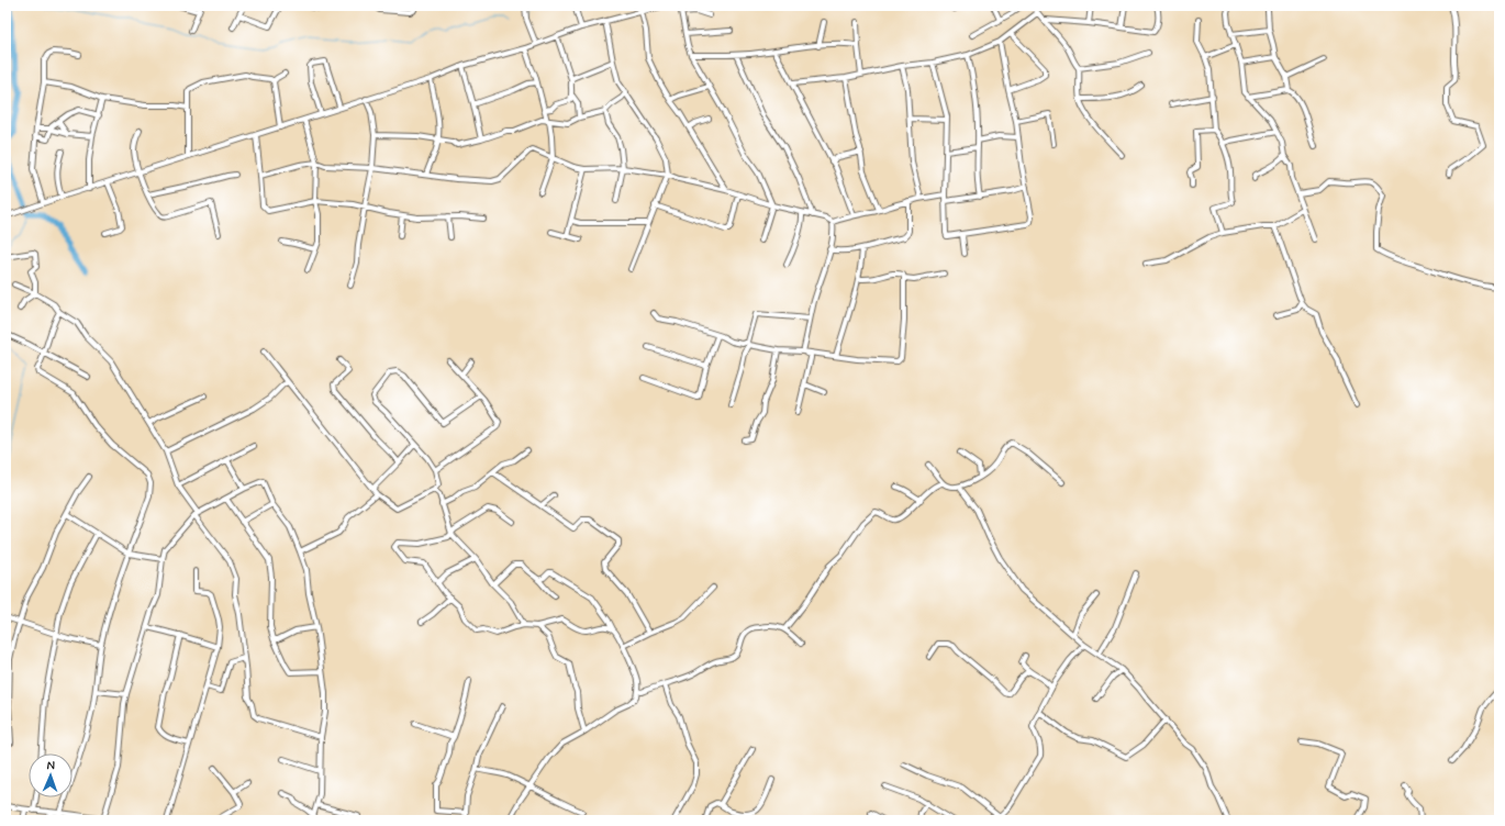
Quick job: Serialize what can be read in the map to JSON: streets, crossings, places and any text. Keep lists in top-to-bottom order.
{
  "north": "top"
}
